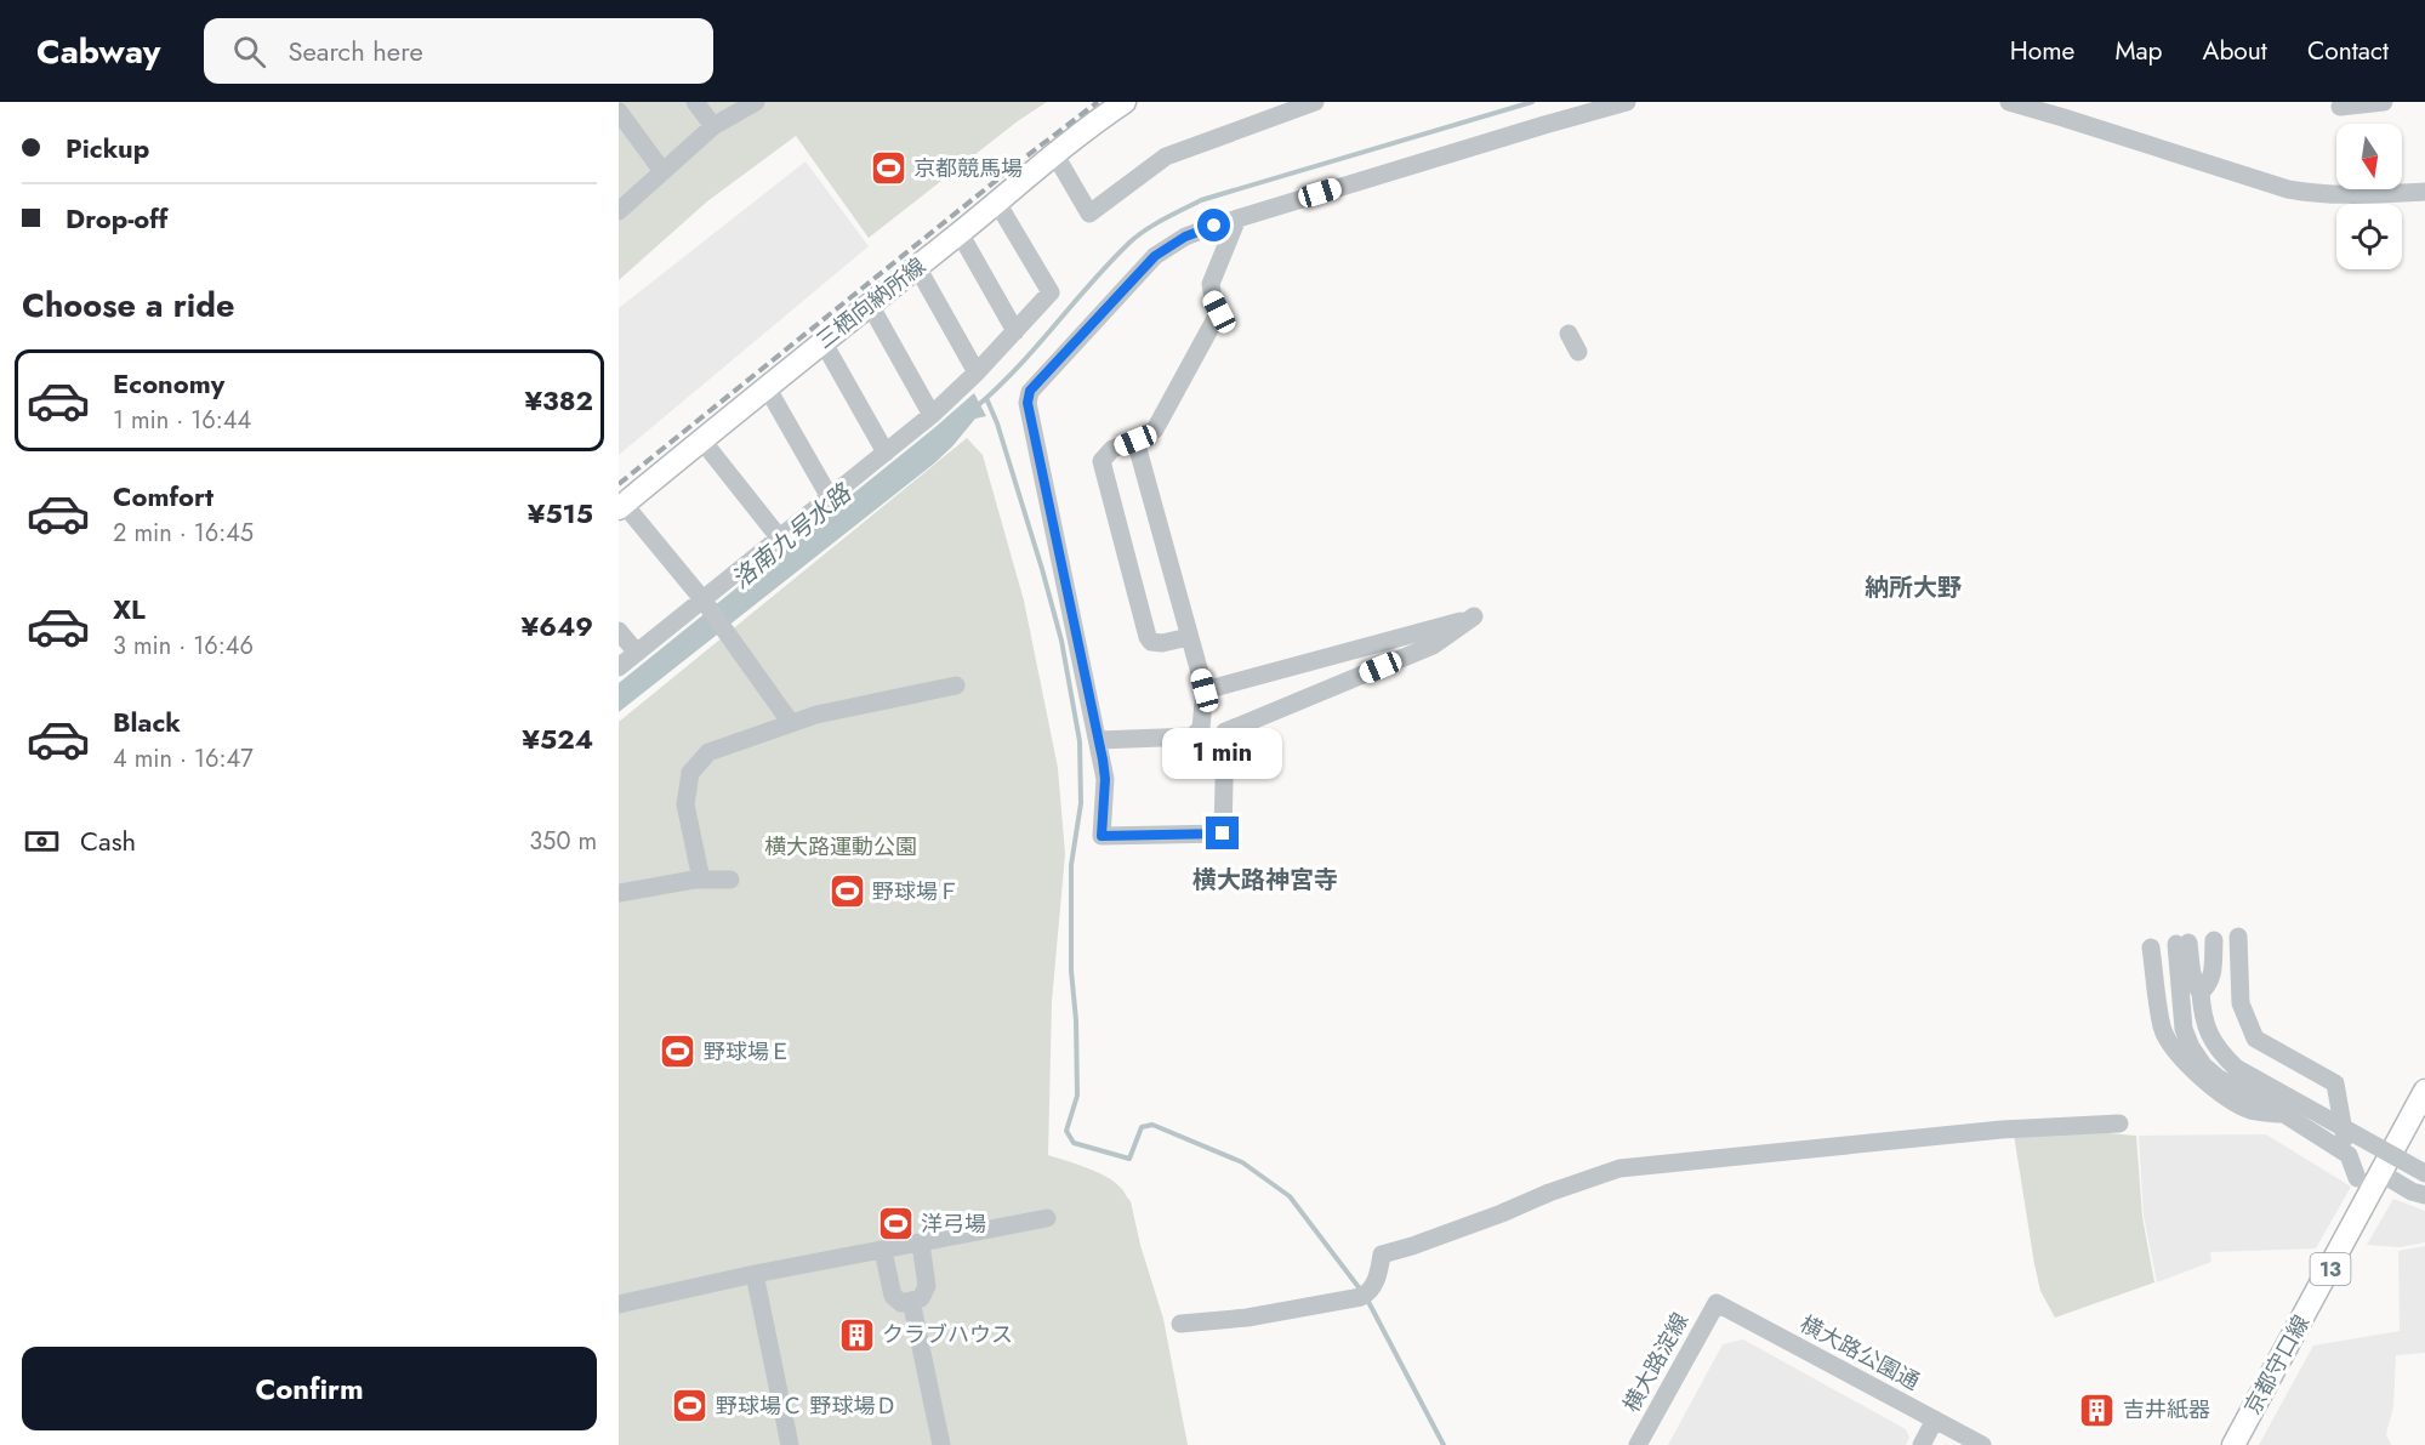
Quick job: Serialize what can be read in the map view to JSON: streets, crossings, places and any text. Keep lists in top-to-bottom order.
{
  "streets": {
    "main road": ["三栖向納所線", "13", "京都守口線"],
    "street": ["横大路公園通", "横大路淀線"]
  },
  "crossings": [
    ["横大路公園通", "横大路淀線"]
  ],
  "districts": ["納所大野", "横大路神宮寺"],
  "water": ["洛南九号水路"],
  "parks": ["横大路運動公園"],
  "places": {
    "sports": [
      "京都競馬場",
      "野球場Ｆ",
      "野球場Ｅ",
      "洋弓場",
      "野球場Ｃ 野球場Ｄ"
    ],
    "building": ["クラブハウス", "吉井紙器"]
  },
  "north": "bottom",
  "page": {
    "header": "Cabway",
    "search": "Search here",
    "nav": [
      "Home",
      "Map",
      "About",
      "Contact"
    ],
    "banner": ["Pickup", "Drop-off"],
    "heading": "Choose a ride",
    "list": [
      {
        "name": "Economy",
        "note": "1 min · 16:44",
        "value": "¥382"
      },
      {
        "name": "Comfort",
        "note": "2 min · 16:45",
        "value": "¥515"
      },
      {
        "name": "XL",
        "note": "3 min · 16:46",
        "value": "¥649"
      },
      {
        "name": "Black",
        "note": "4 min · 16:47",
        "value": "¥524"
      }
    ],
    "bubble": "1 min",
    "pay": ["Cash", "350 m"],
    "buttons": "Confirm"
  }
}
